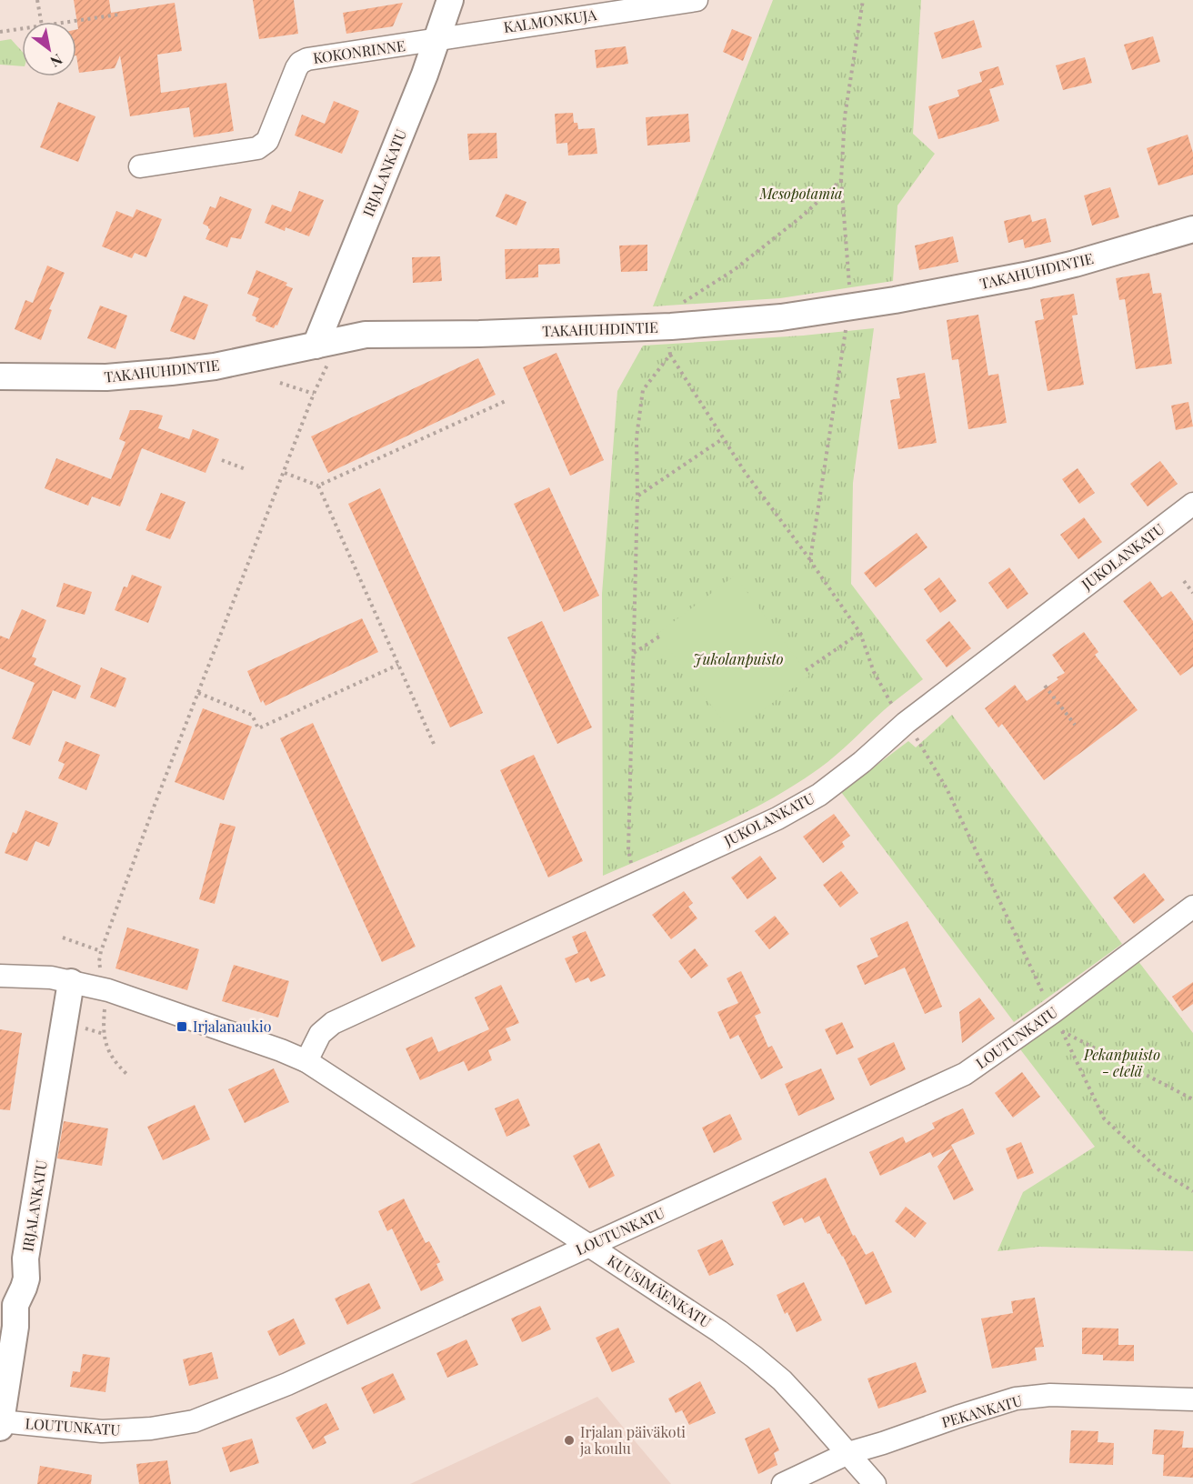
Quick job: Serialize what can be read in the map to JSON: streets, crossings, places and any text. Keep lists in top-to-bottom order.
{
  "streets": {
    "street": [
      "KALMONKUJA",
      "KOKONRINNE",
      "IRJALANKATU",
      "TAKAHUHDINTIE",
      "JUKOLANKATU",
      "LOUTUNKATU",
      "KUUSIMÄENKATU",
      "PEKANKATU"
    ]
  },
  "crossings": [
    ["KALMONKUJA", "KOKONRINNE"],
    ["KALMONKUJA", "IRJALANKATU"],
    ["KOKONRINNE", "IRJALANKATU"],
    ["IRJALANKATU", "TAKAHUHDINTIE"],
    ["IRJALANKATU", "LOUTUNKATU"],
    ["JUKOLANKATU", "KUUSIMÄENKATU"],
    ["LOUTUNKATU", "KUUSIMÄENKATU"],
    ["KUUSIMÄENKATU", "PEKANKATU"]
  ],
  "parks": ["Mesopotamia", "Jukolanpuisto", "Pekanpuisto - etelä"],
  "places": {
    "transit": ["Irjalanaukio"],
    "other": ["Irjalan päiväkoti ja koulu"]
  },
  "north": "bottom right"
}
